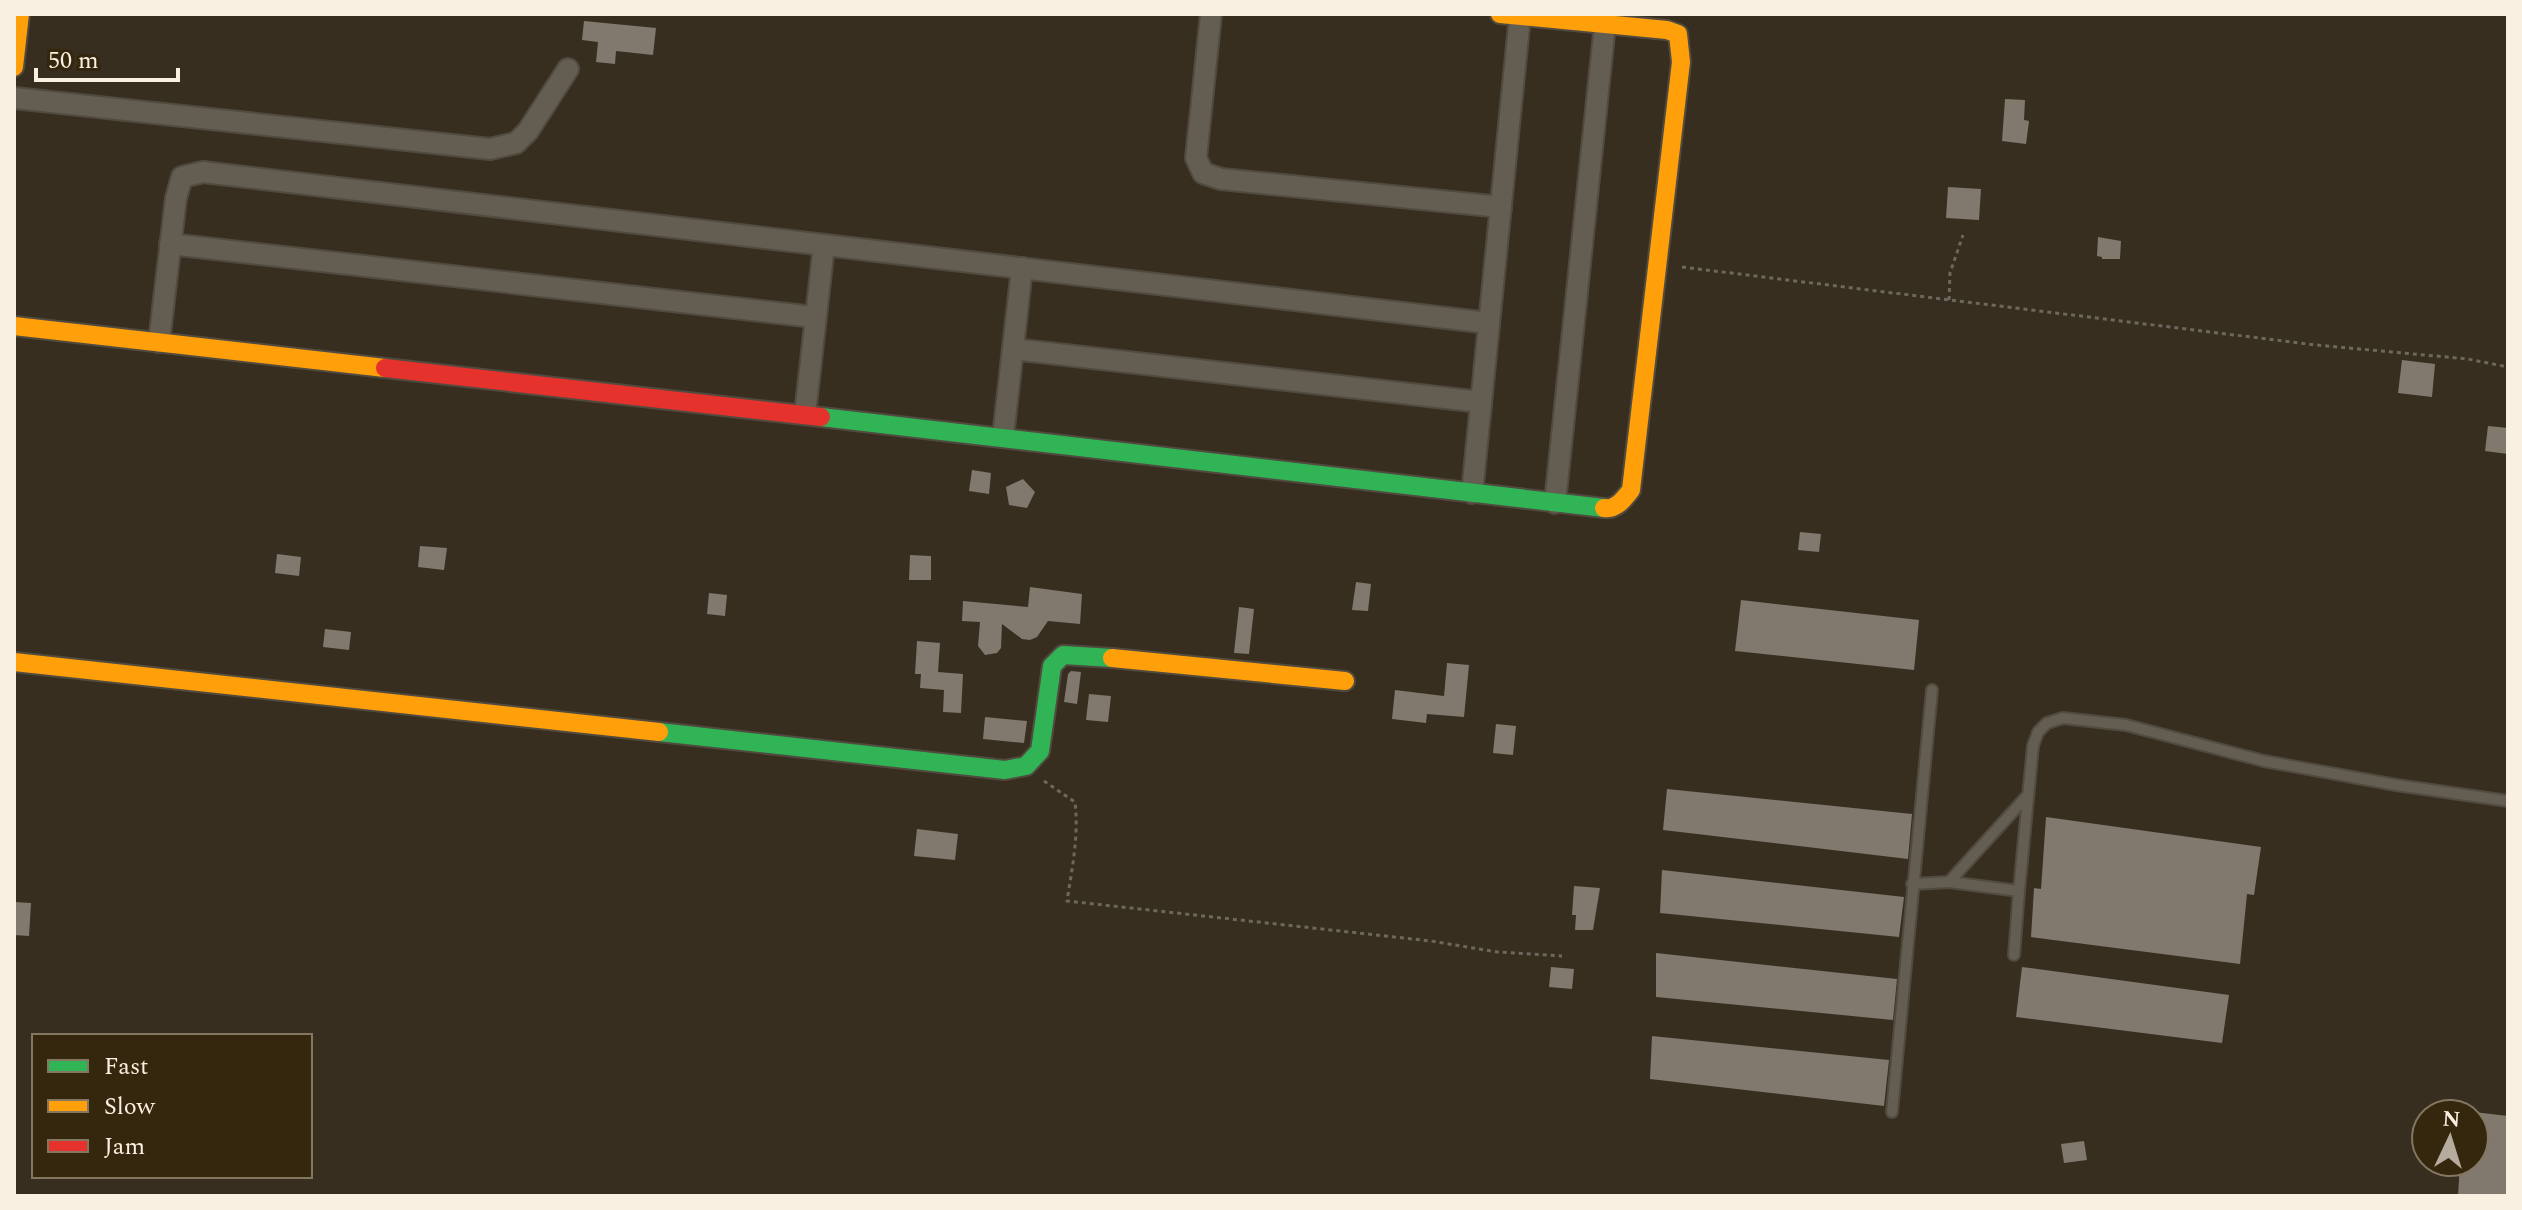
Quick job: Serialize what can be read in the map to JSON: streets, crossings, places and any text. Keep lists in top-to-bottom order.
{
  "legend": ["Fast", "Slow", "Jam"],
  "scale_bar": "50 m",
  "north": "top"
}
